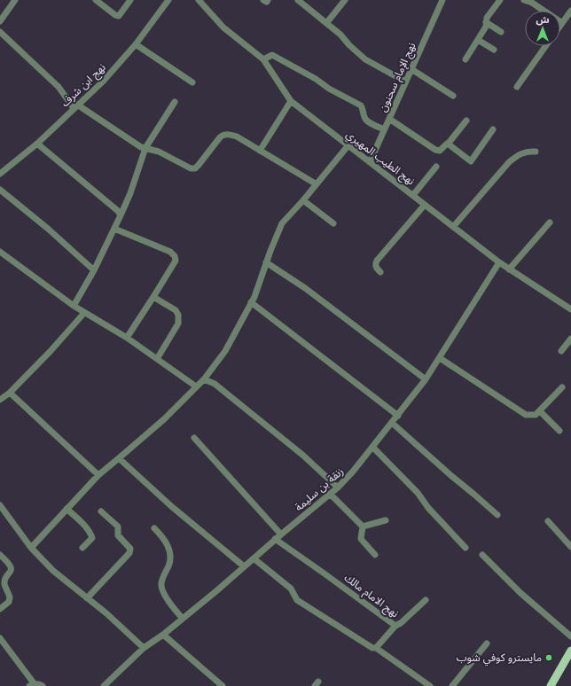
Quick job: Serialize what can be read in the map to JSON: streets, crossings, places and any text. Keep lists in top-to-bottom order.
{
  "streets": {
    "street": [
      "نهج الإمام سحنون",
      "نهج ابن شرف",
      "نهج الطيب المهيري",
      "زنقة بن سليمة",
      "نهج الامام مالك"
    ]
  },
  "crossings": [
    ["نهج الإمام سحنون", "نهج الطيب المهيري"],
    ["نهج الطيب المهيري", "زنقة بن سليمة"],
    ["زنقة بن سليمة", "نهج الامام مالك"]
  ],
  "places": ["مايسترو كوفي شوب"],
  "north": "top"
}
